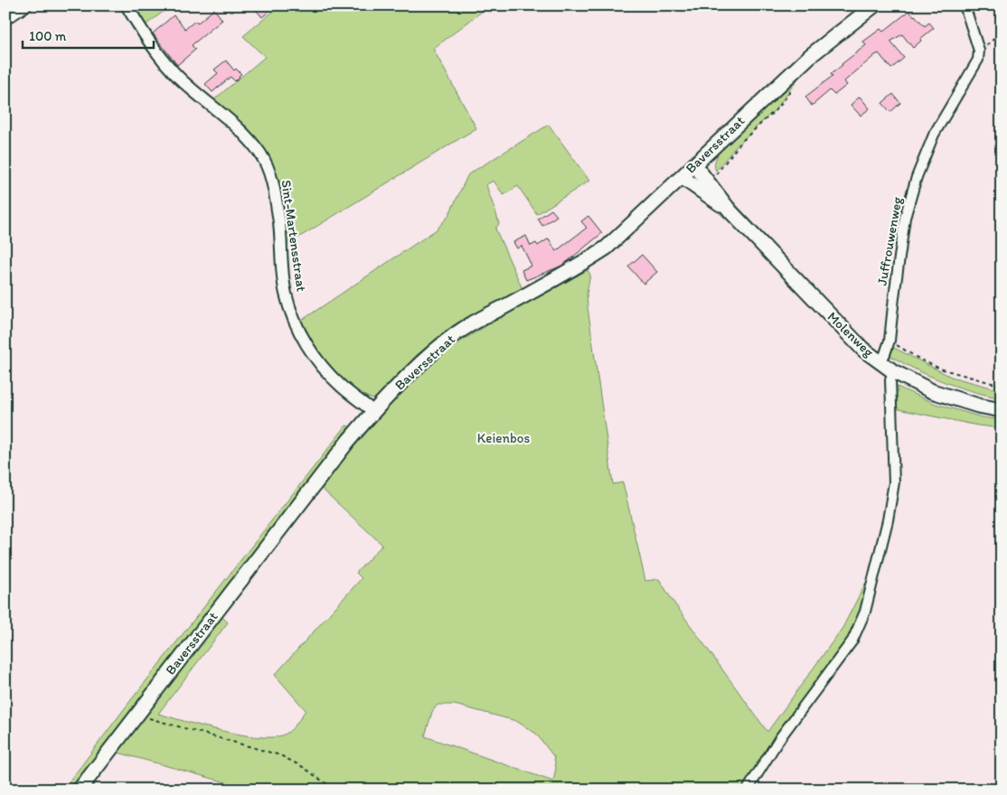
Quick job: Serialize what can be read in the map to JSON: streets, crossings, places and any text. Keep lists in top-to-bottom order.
{
  "streets": {
    "main road": ["Baversstraat", "Molenweg"],
    "street": ["Sint-Martensstraat", "Juffrouwenweg"]
  },
  "crossings": [
    ["Baversstraat", "Sint-Martensstraat"],
    ["Baversstraat", "Molenweg"],
    ["Juffrouwenweg", "Molenweg"]
  ],
  "parks": ["Keienbos"],
  "scale_bar": "100 m"
}
